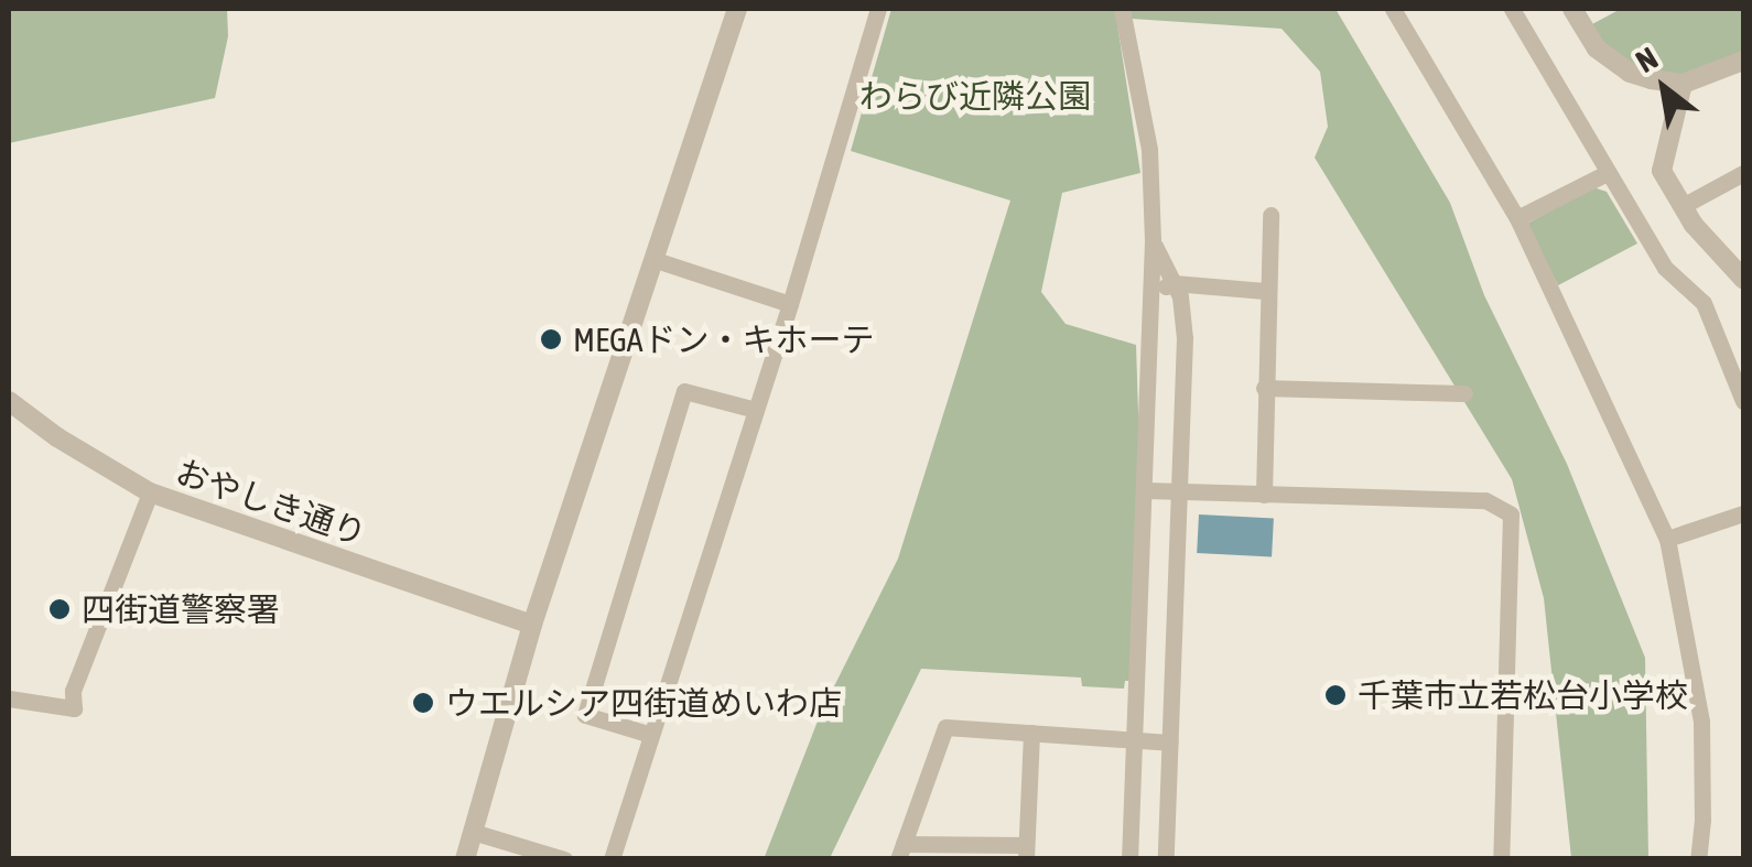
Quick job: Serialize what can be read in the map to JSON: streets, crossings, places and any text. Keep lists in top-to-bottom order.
{
  "streets": {
    "street": ["おやしき通り"]
  },
  "parks": ["わらび近隣公園"],
  "places": [
    "MEGAドン・キホーテ",
    "四街道警察署",
    "千葉市立若松台小学校",
    "ウエルシア四街道めいわ店"
  ],
  "north": "top left"
}
